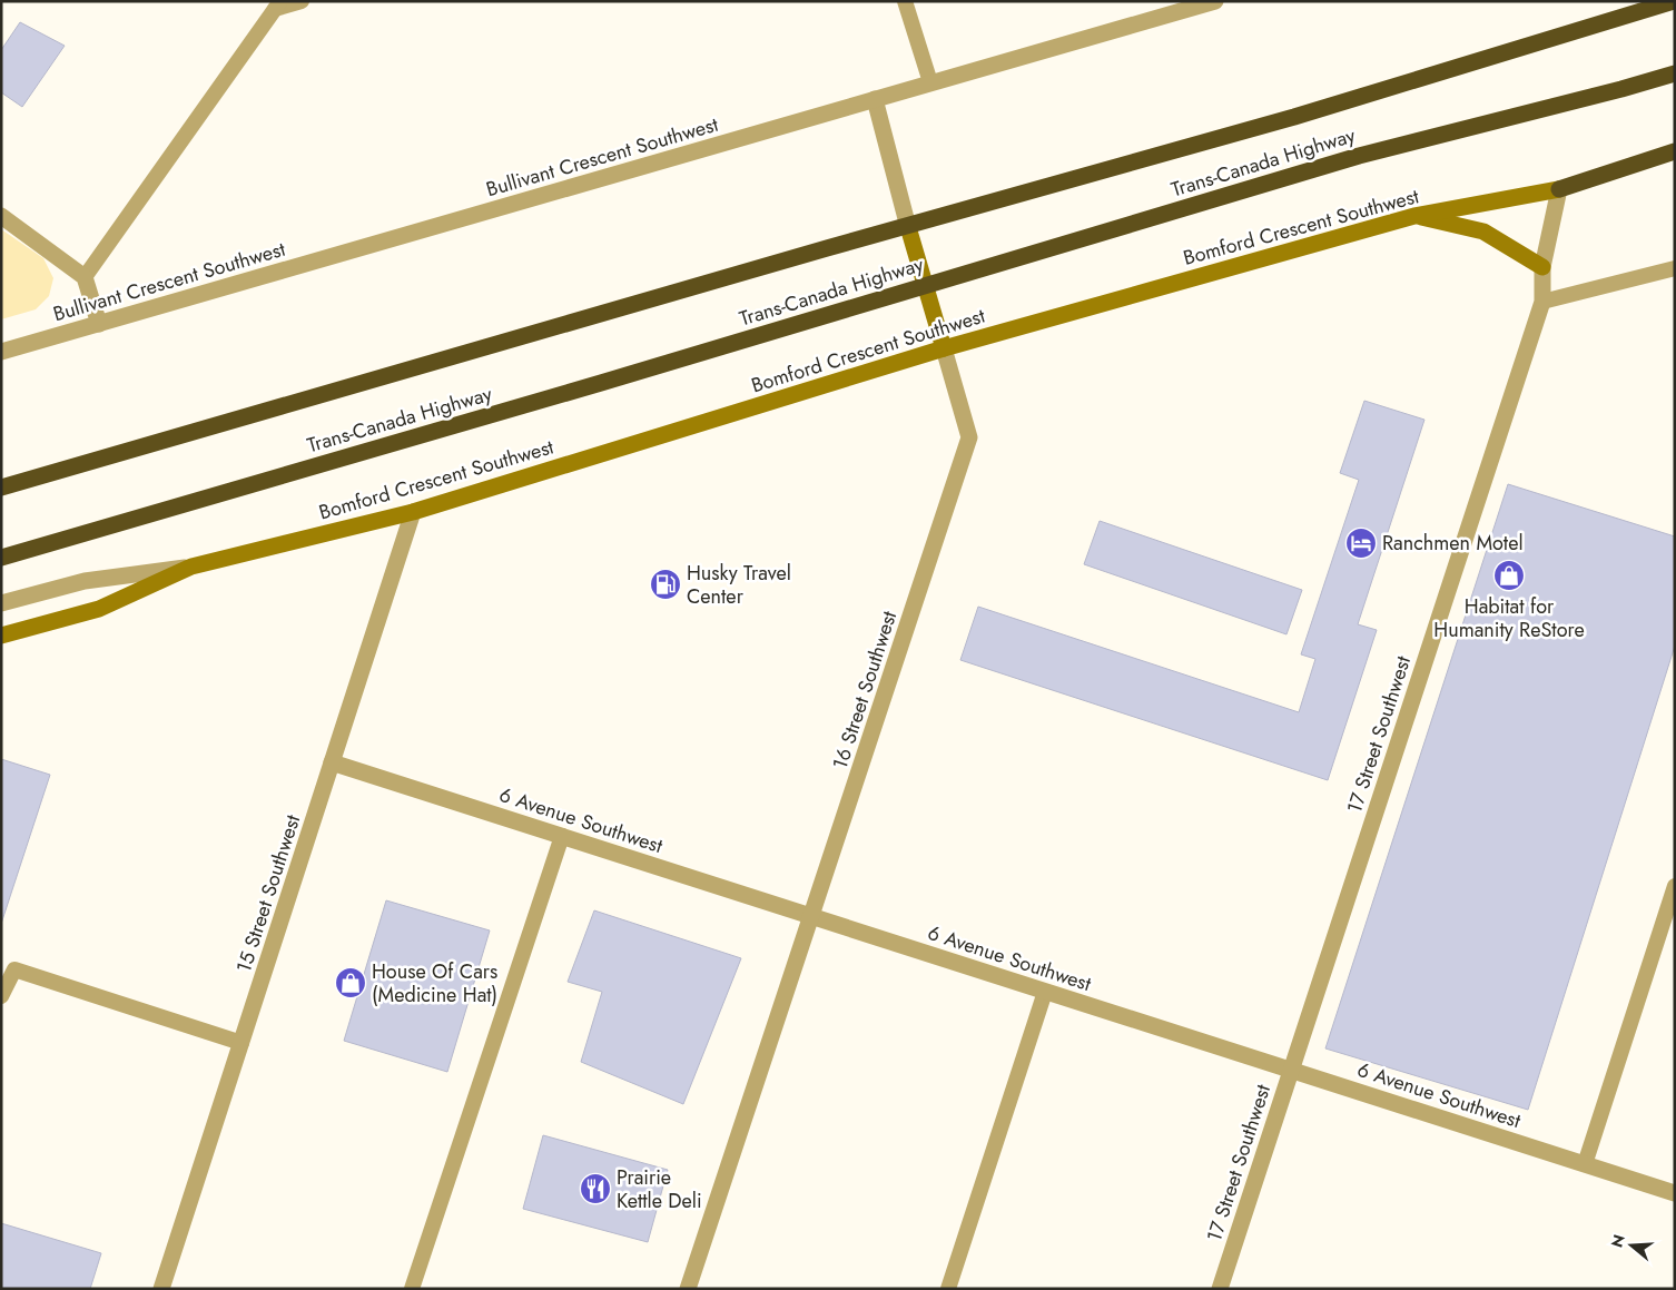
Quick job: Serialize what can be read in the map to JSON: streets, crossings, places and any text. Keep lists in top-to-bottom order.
{
  "streets": {
    "highway": ["Trans-Canada Highway"],
    "street": [
      "Bullivant Crescent Southwest",
      "Bomford Crescent Southwest",
      "16 Street Southwest",
      "17 Street Southwest",
      "6 Avenue Southwest",
      "15 Street Southwest"
    ]
  },
  "crossings": [
    ["Bullivant Crescent Southwest", "16 Street Southwest"],
    ["Trans-Canada Highway", "16 Street Southwest"],
    ["Bomford Crescent Southwest", "16 Street Southwest"],
    ["Bomford Crescent Southwest", "17 Street Southwest"],
    ["Bomford Crescent Southwest", "15 Street Southwest"],
    ["16 Street Southwest", "6 Avenue Southwest"],
    ["17 Street Southwest", "6 Avenue Southwest"],
    ["6 Avenue Southwest", "15 Street Southwest"]
  ],
  "places": {
    "hotel": ["Ranchmen Motel"],
    "shop": ["Habitat for Humanity ReStore", "House Of Cars (Medicine Hat)"],
    "fuel station": ["Husky Travel Center"],
    "restaurant": ["Prairie Kettle Deli"]
  },
  "north": "left"
}
